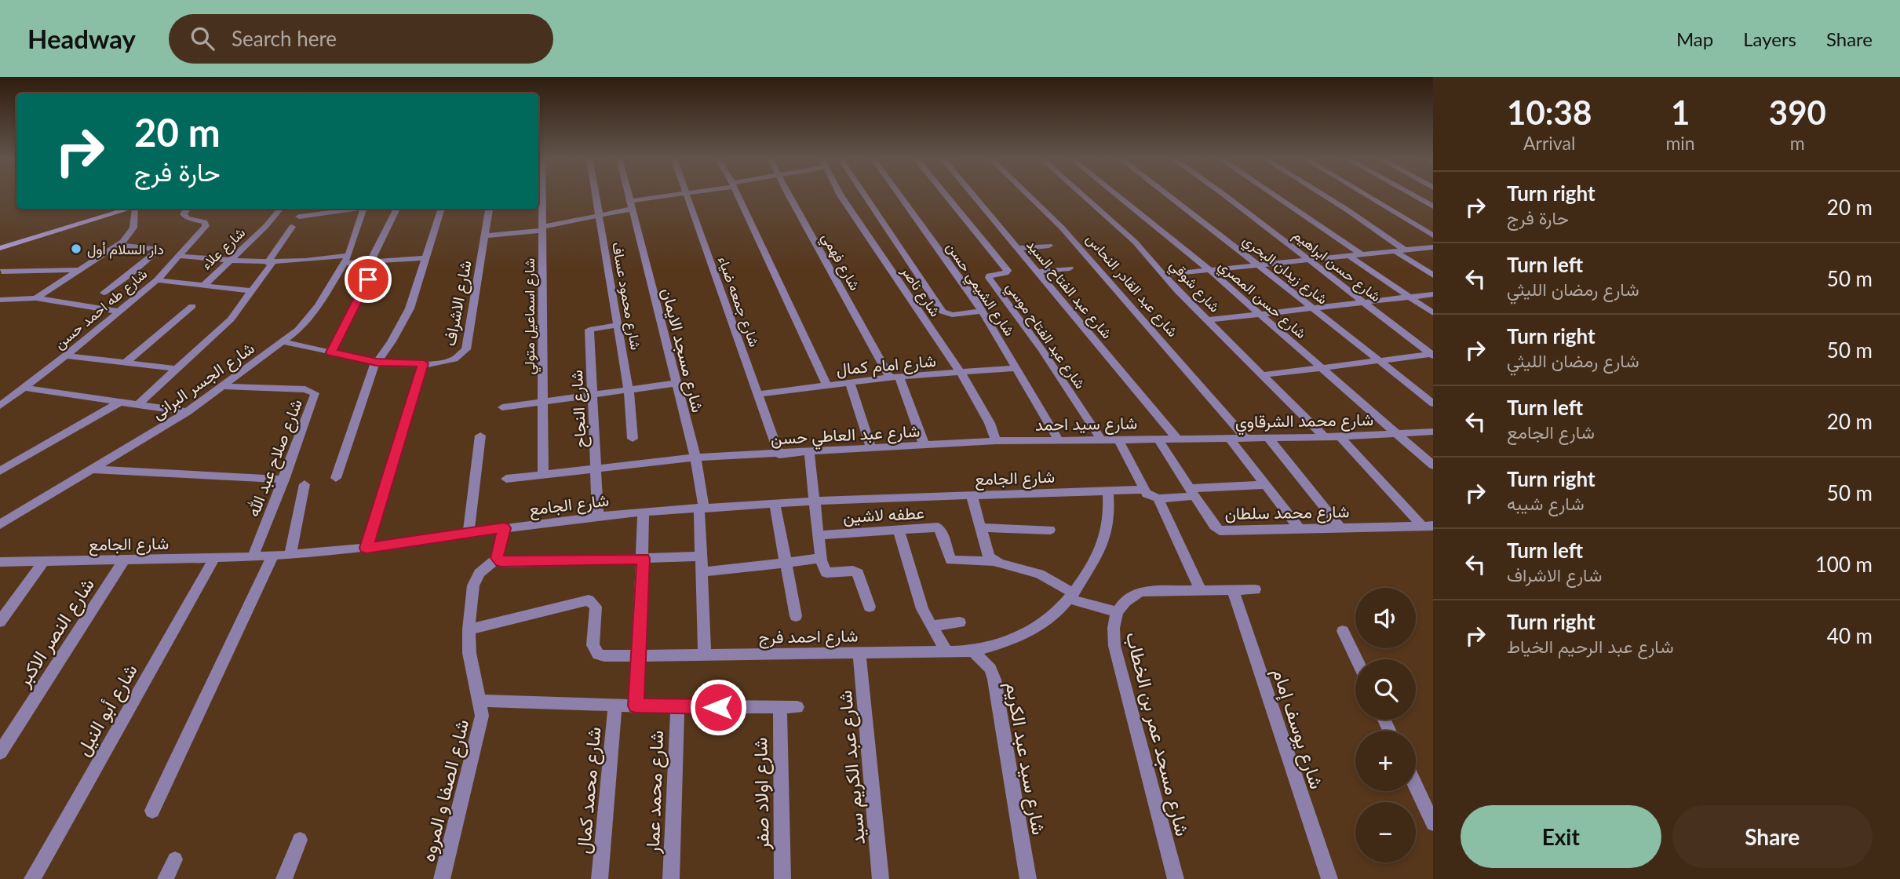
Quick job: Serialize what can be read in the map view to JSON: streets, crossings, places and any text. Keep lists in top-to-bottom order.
{
  "streets": {
    "street": [
      "شارع علاء",
      "شارع فهمي",
      "شارع حسن ابراهيم",
      "شارع زيدان البحري",
      "شارع عبد القادر النحاس",
      "شارع شوقي",
      "شارع الشيمي حسن",
      "شارع عبد الفتاح السيد",
      "شارع ناصر",
      "شارع محمود عساف",
      "شارع حسن المصري",
      "شارع جمعه ضياء",
      "شارع الاشراف",
      "شارع طه احمد حسن",
      "شارع اسماعيل متولي",
      "شارع عبد الفتاح موسي",
      "شارع مسجد الايمان",
      "شارع امام كمال",
      "شارع الجسر البرانى",
      "شارع النجاح",
      "شارع محمد الشرقاوي",
      "شارع سيد احمد",
      "شارع عبد العاطي حسن",
      "شارع صلاح عبد الله",
      "شارع الجامع",
      "شارع محمد سلطان",
      "عطفه لاشين",
      "شارع النصر الاكبر",
      "شارع احمد فرج",
      "شارع أبو النيل",
      "شارع يوسف إمام",
      "شارع مسجد عمر بن الخطاب",
      "شارع سيد عبد الكريم",
      "شارع عبد الكريم سيد",
      "شارع الصفا و المروه",
      "شارع محمد كمال",
      "شارع محمد عمار",
      "شارع اولاد صفر"
    ]
  },
  "crossings": [
    ["شارع فهمي", "شارع امام كمال"],
    ["شارع فهمي", "شارع عبد العاطي حسن"],
    ["شارع عبد القادر النحاس", "شارع محمد الشرقاوي"],
    ["شارع شوقي", "شارع محمد الشرقاوي"],
    ["شارع الشيمي حسن", "شارع امام كمال"],
    ["شارع الشيمي حسن", "شارع سيد احمد"],
    ["شارع عبد الفتاح السيد", "شارع محمد الشرقاوي"],
    ["شارع عبد الفتاح السيد", "شارع سيد احمد"],
    ["شارع ناصر", "شارع امام كمال"],
    ["شارع ناصر", "شارع سيد احمد"],
    ["شارع ناصر", "شارع عبد العاطي حسن"],
    ["شارع محمود عساف", "شارع النجاح"],
    ["شارع حسن المصري", "شارع محمد الشرقاوي"],
    ["شارع جمعه ضياء", "شارع امام كمال"],
    ["شارع جمعه ضياء", "شارع عبد العاطي حسن"],
    ["شارع الاشراف", "شارع الجسر البرانى"],
    ["شارع اسماعيل متولي", "شارع عبد العاطي حسن"],
    ["شارع عبد الفتاح موسي", "شارع سيد احمد"],
    ["شارع مسجد الايمان", "شارع عبد العاطي حسن"],
    ["شارع مسجد الايمان", "شارع الجامع"],
    ["شارع مسجد الايمان", "شارع احمد فرج"],
    ["شارع الجسر البرانى", "شارع صلاح عبد الله"],
    ["شارع النجاح", "شارع عبد العاطي حسن"],
    ["شارع النجاح", "شارع الجامع"],
    ["شارع محمد الشرقاوي", "شارع سيد احمد"],
    ["شارع سيد احمد", "شارع عبد العاطي حسن"],
    ["شارع سيد احمد", "شارع محمد سلطان"],
    ["شارع صلاح عبد الله", "شارع الجامع"],
    ["شارع الجامع", "شارع النصر الاكبر"],
    ["شارع الجامع", "شارع احمد فرج"],
    ["شارع الجامع", "شارع أبو النيل"],
    ["شارع احمد فرج", "شارع سيد عبد الكريم"],
    ["شارع احمد فرج", "شارع عبد الكريم سيد"],
    ["شارع احمد فرج", "شارع الصفا و المروه"],
    ["شارع يوسف إمام", "شارع مسجد عمر بن الخطاب"]
  ],
  "places": ["دار السلام أول"],
  "page": {
    "header": "Headway",
    "search": "Search here",
    "nav": ["Map", "Layers", "Share"],
    "eta": [
      "10:38",
      "Arrival",
      "1",
      "min",
      "390",
      "m"
    ],
    "turn": ["20 m", "حارة فرج"],
    "list": [
      {
        "name": "Turn right",
        "note": "حارة فرج",
        "value": "20 m"
      },
      {
        "name": "Turn left",
        "note": "شارع رمضان الليثي",
        "value": "50 m"
      },
      {
        "name": "Turn right",
        "note": "شارع رمضان الليثي",
        "value": "50 m"
      },
      {
        "name": "Turn left",
        "note": "شارع الجامع",
        "value": "20 m"
      },
      {
        "name": "Turn right",
        "note": "شارع شيبه",
        "value": "50 m"
      },
      {
        "name": "Turn left",
        "note": "شارع الاشراف",
        "value": "100 m"
      },
      {
        "name": "Turn right",
        "note": "شارع عبد الرحيم الخياط",
        "value": "40 m"
      }
    ],
    "map_buttons": ["+", "−"],
    "buttons": ["Exit", "Share"]
  }
}
